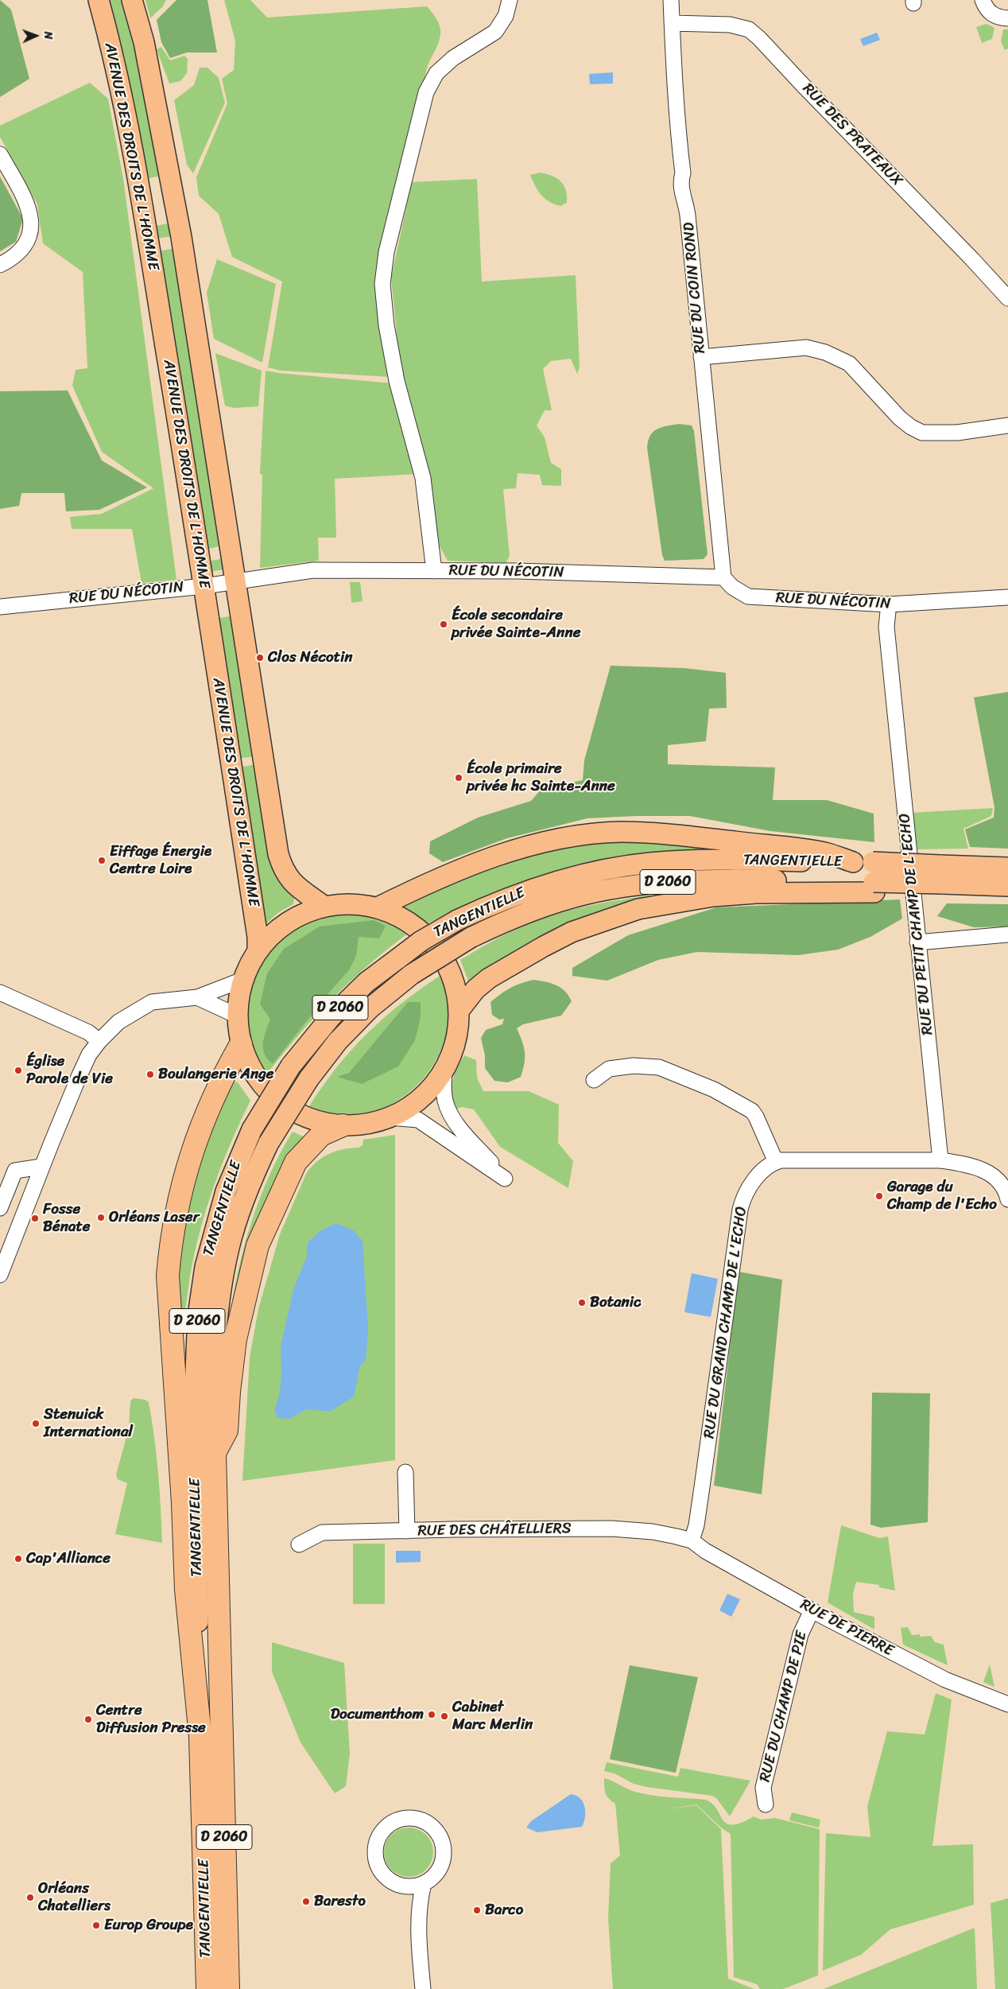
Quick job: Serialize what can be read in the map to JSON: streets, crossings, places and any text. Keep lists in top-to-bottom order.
{
  "streets": {
    "highway": ["TANGENTIELLE", "D 2060"],
    "main road": ["AVENUE DES DROITS DE L'HOMME"],
    "street": [
      "RUE DES PRATEAUX",
      "RUE DU COIN ROND",
      "RUE DU NÉCOTIN",
      "RUE DU PETIT CHAMP DE L'ECHO",
      "RUE DU GRAND CHAMP DE L'ECHO",
      "RUE DES CHÂTELLIERS",
      "RUE DE PIERRE",
      "RUE DU CHAMP DE PIE"
    ]
  },
  "crossings": [
    ["RUE DES PRATEAUX", "RUE DU COIN ROND"],
    ["AVENUE DES DROITS DE L'HOMME", "RUE DU NÉCOTIN"],
    ["RUE DU COIN ROND", "RUE DU NÉCOTIN"],
    ["RUE DU NÉCOTIN", "RUE DU PETIT CHAMP DE L'ECHO"],
    ["RUE DU PETIT CHAMP DE L'ECHO", "RUE DU GRAND CHAMP DE L'ECHO"],
    ["RUE DU GRAND CHAMP DE L'ECHO", "RUE DES CHÂTELLIERS"],
    ["RUE DU GRAND CHAMP DE L'ECHO", "RUE DE PIERRE"],
    ["RUE DES CHÂTELLIERS", "RUE DE PIERRE"],
    ["RUE DE PIERRE", "RUE DU CHAMP DE PIE"]
  ],
  "places": [
    "École secondaire privée Sainte-Anne",
    "Clos Nécotin",
    "École primaire privée hc Sainte-Anne",
    "Eiffage Énergie Centre Loire",
    "Église Parole de Vie",
    "Boulangerie Ange",
    "Garage du Champ de l'Echo",
    "Orléans Laser",
    "Fosse Bénate",
    "Botanic",
    "Stenuick International",
    "Cap'Alliance",
    "Documenthom",
    "Cabinet Marc Merlin",
    "Centre Diffusion Presse",
    "Orléans Chatelliers",
    "Baresto",
    "Barco",
    "Europ Groupe"
  ],
  "north": "right"
}
